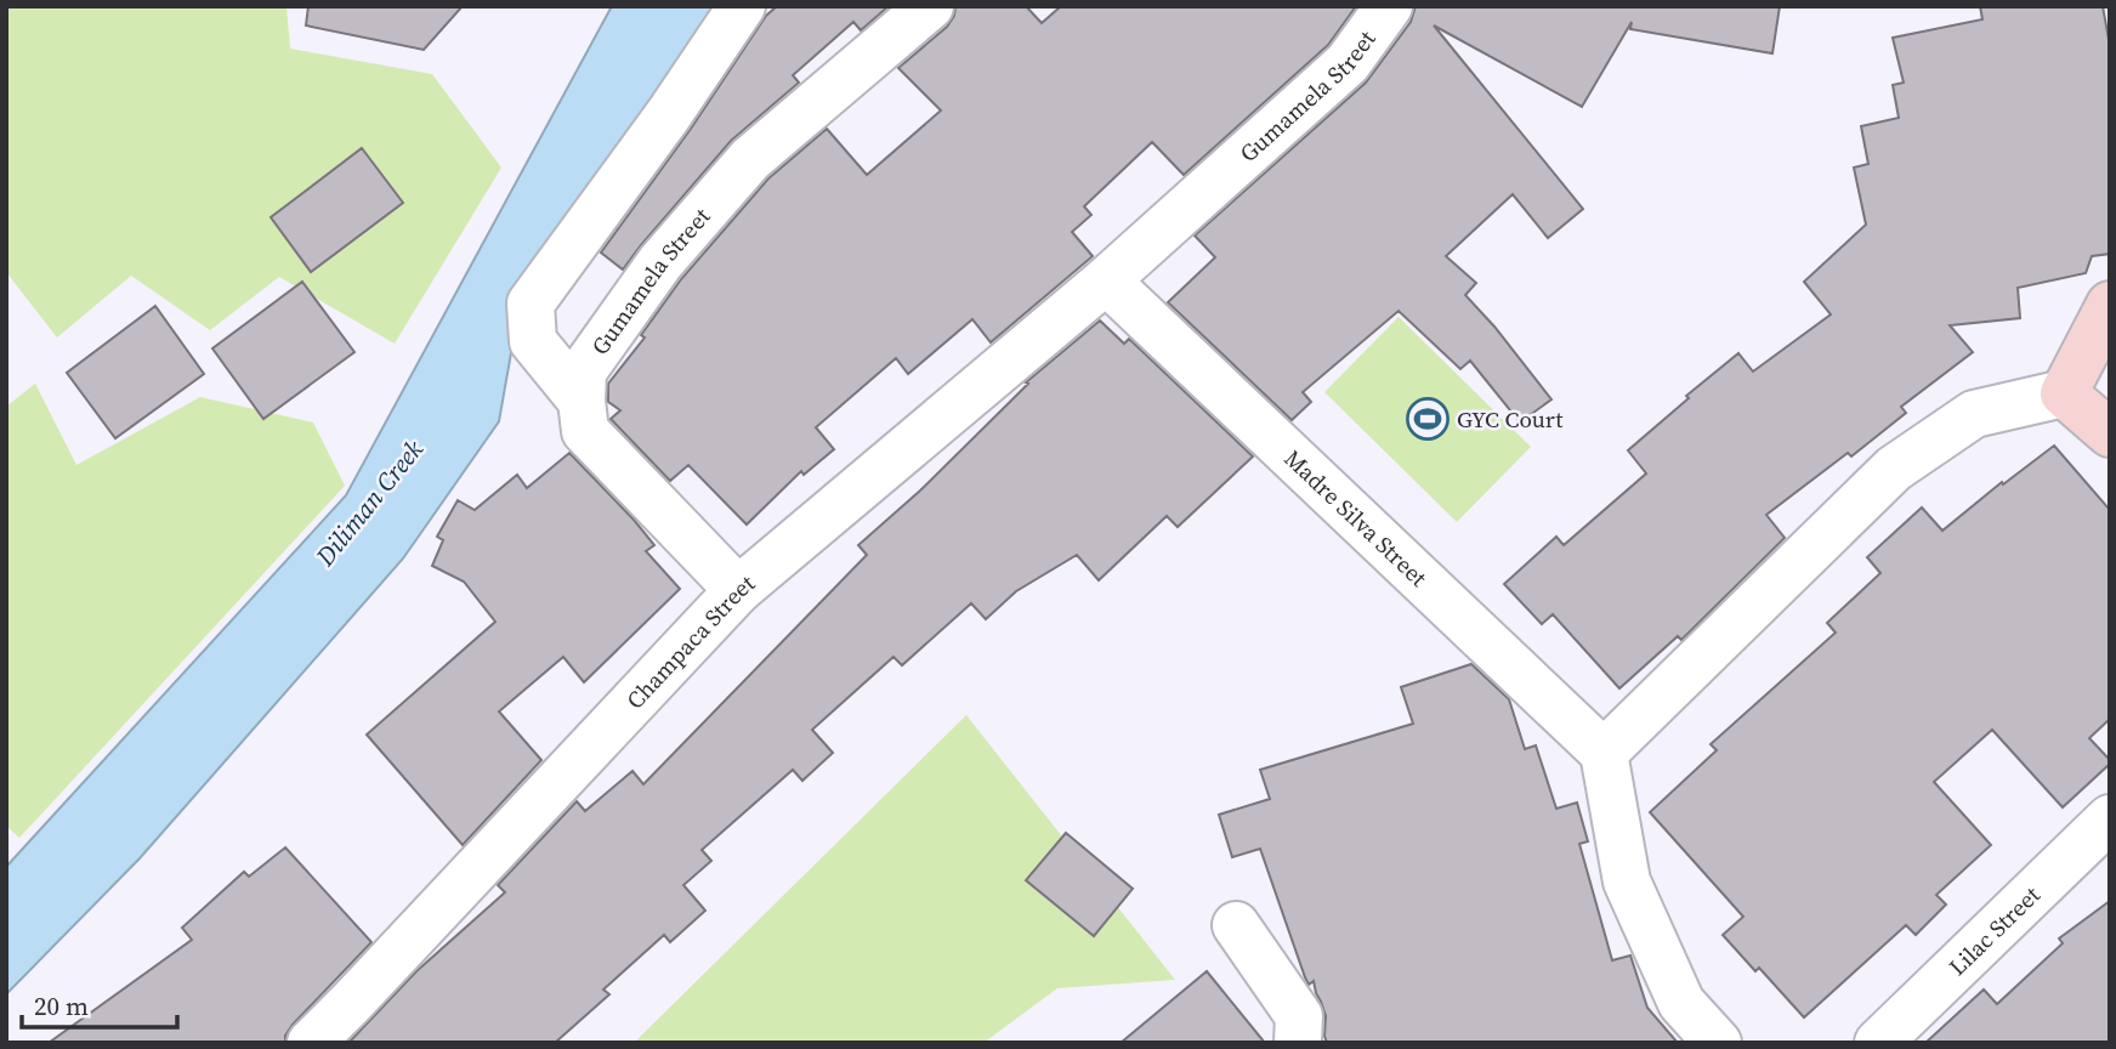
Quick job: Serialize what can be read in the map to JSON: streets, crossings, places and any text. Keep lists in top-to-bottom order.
{
  "streets": {
    "street": [
      "Gumamela Street",
      "Madre Silva Street",
      "Champaca Street",
      "Lilac Street"
    ]
  },
  "crossings": [
    ["Gumamela Street", "Madre Silva Street"],
    ["Gumamela Street", "Champaca Street"],
    ["Madre Silva Street", "Champaca Street"]
  ],
  "water": ["Diliman Creek"],
  "places": {
    "sports": ["GYC Court"]
  },
  "scale_bar": "20 m"
}
